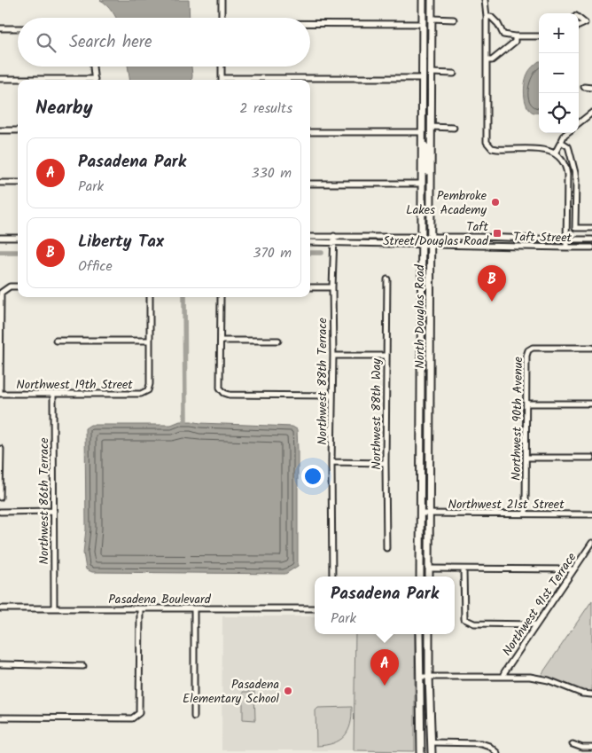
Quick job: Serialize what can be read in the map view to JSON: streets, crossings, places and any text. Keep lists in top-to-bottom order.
{
  "streets": {
    "main road": ["North Douglas Road"],
    "street": [
      "Taft Street",
      "Northwest 88th Terrace",
      "Northwest 19th Street",
      "Northwest 88th Way",
      "Northwest 90th Avenue",
      "Northwest 86th Terrace",
      "Northwest 21st Street",
      "Pasadena Boulevard",
      "Northwest 91st Terrace"
    ]
  },
  "crossings": [
    ["Taft Street", "North Douglas Road"],
    ["Taft Street", "Northwest 88th Terrace"],
    ["North Douglas Road", "Northwest 21st Street"],
    ["Northwest 19th Street", "Northwest 86th Terrace"],
    ["Northwest 90th Avenue", "Northwest 21st Street"],
    ["Northwest 86th Terrace", "Pasadena Boulevard"]
  ],
  "places": {
    "other": ["Pembroke Lakes Academy", "Pasadena Elementary School"],
    "transit": ["Taft Street/Douglas Road"]
  },
  "page": {
    "map_buttons": ["+", "−"],
    "search": "Search here",
    "heading": ["Nearby", "2 results"],
    "list": [
      {
        "mark": "A",
        "name": "Pasadena Park",
        "note": "Park",
        "value": "330 m"
      },
      {
        "mark": "B",
        "name": "Liberty Tax",
        "note": "Office",
        "value": "370 m"
      }
    ],
    "pins": ["B", "A"],
    "popup": ["Pasadena Park", "Park"]
  }
}
